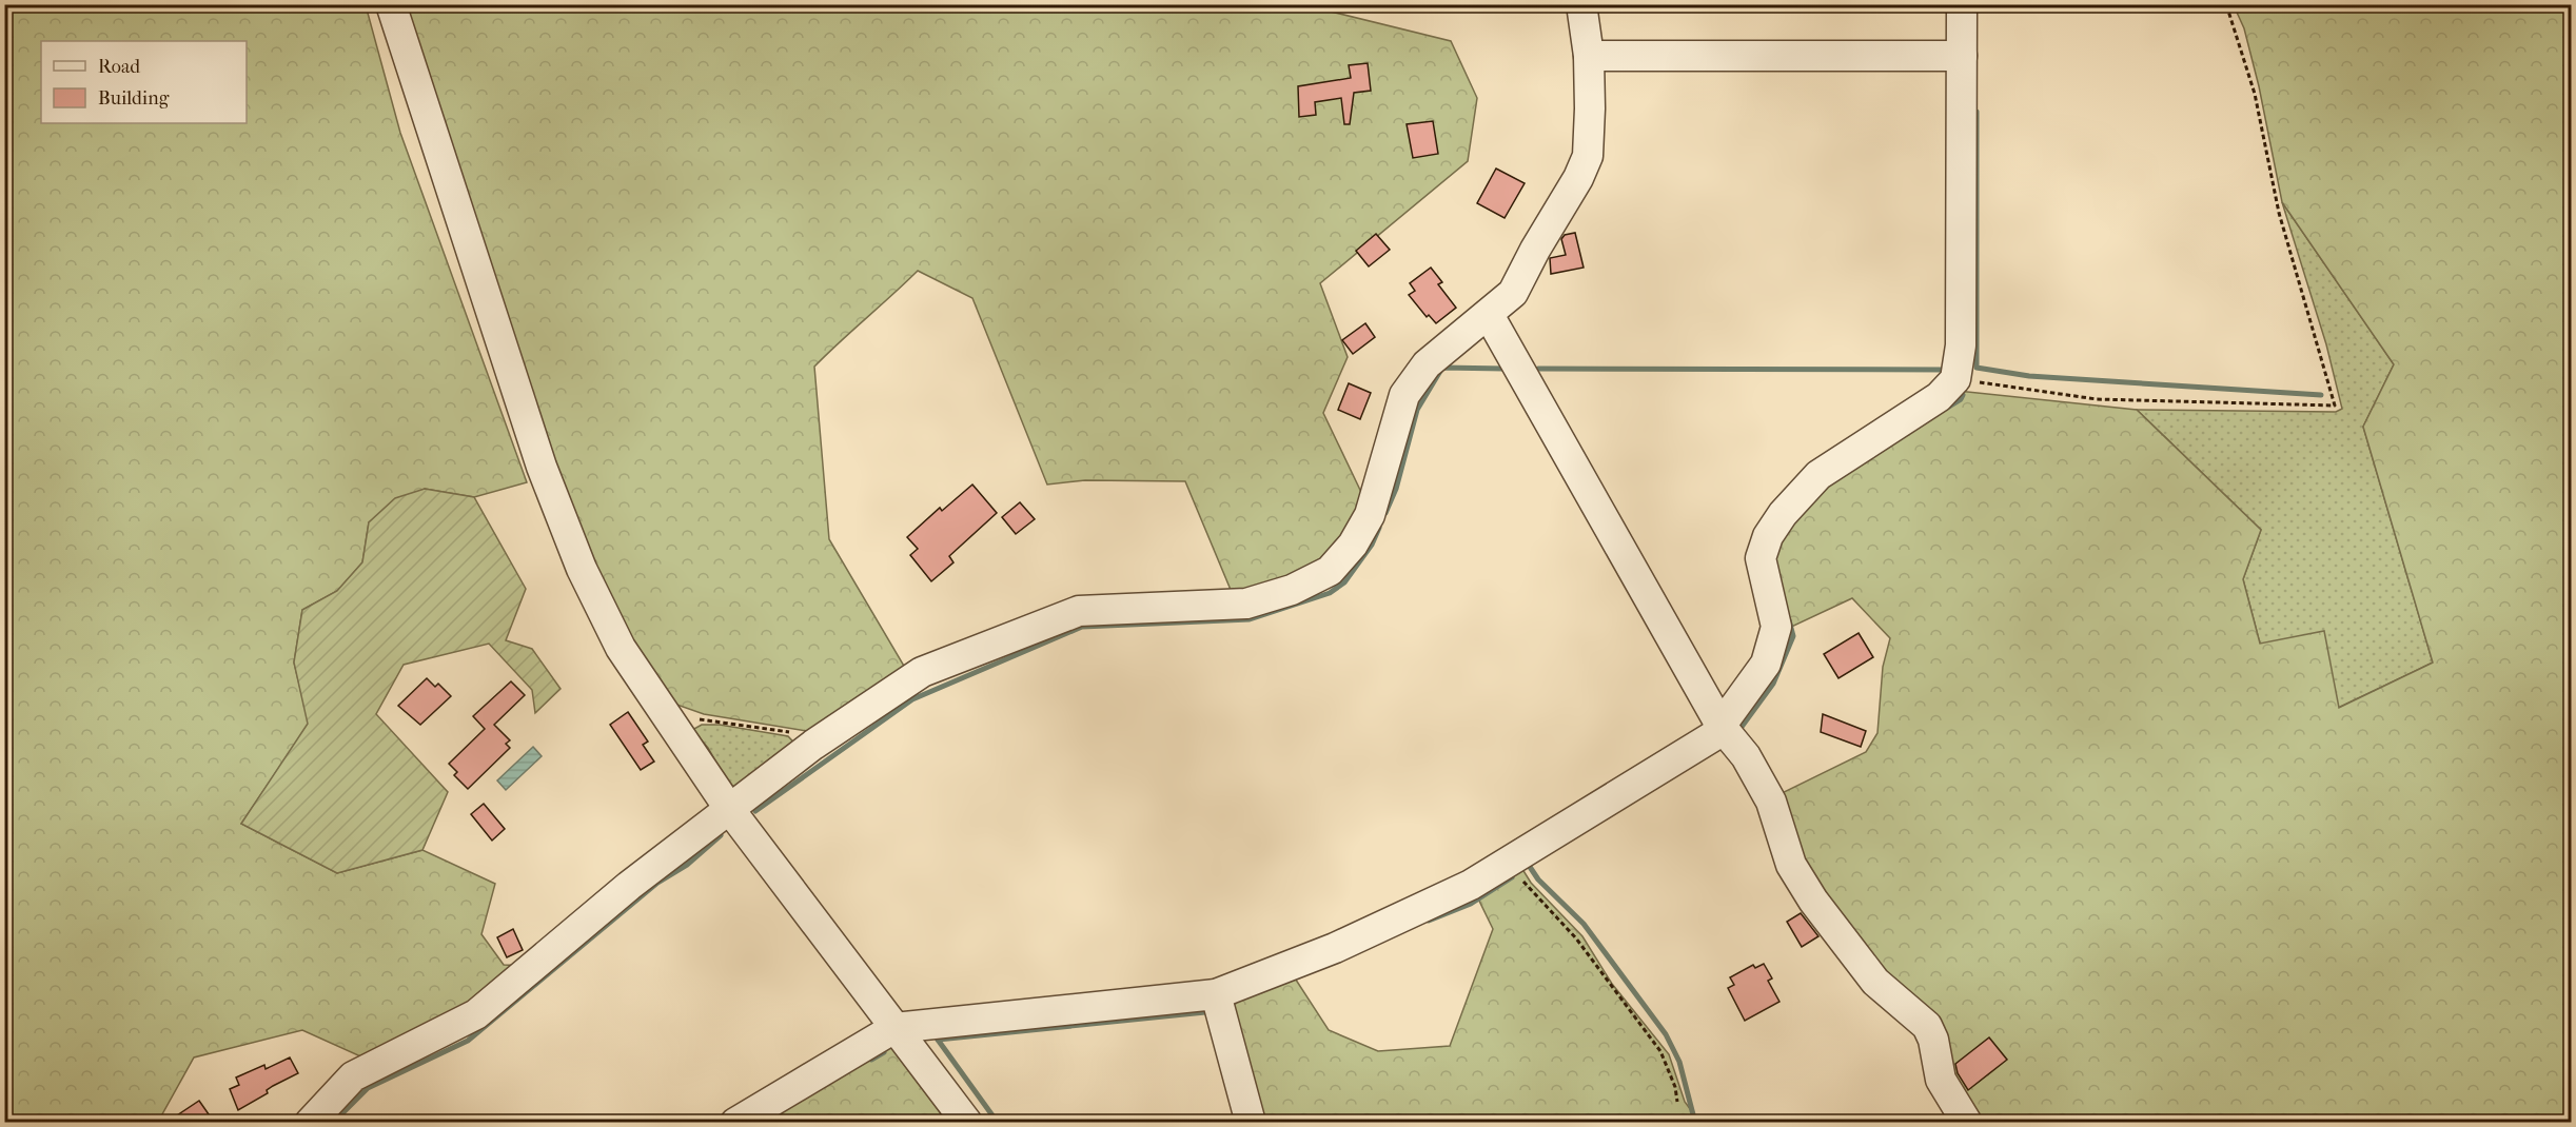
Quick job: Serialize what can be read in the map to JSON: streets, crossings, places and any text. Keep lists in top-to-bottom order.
{
  "legend": ["Road", "Building"]
}
